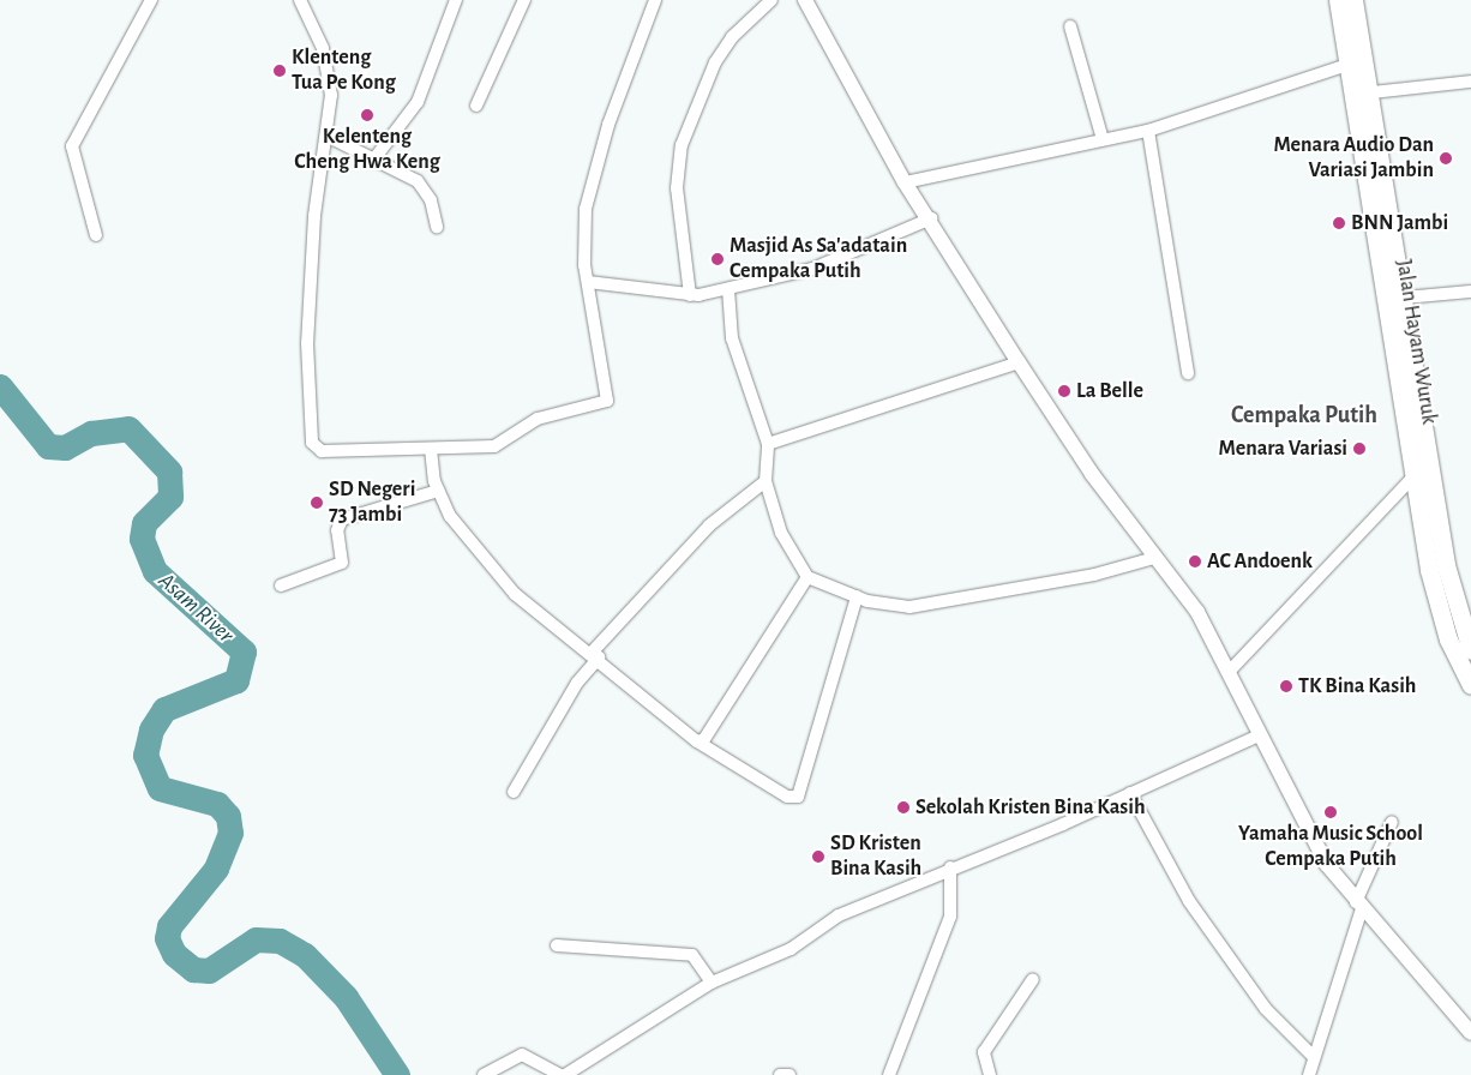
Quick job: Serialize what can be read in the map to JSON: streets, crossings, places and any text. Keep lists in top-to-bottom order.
{
  "streets": {
    "main road": ["Jalan Hayam Wuruk"]
  },
  "districts": ["Cempaka Putih"],
  "water": ["Asam River"],
  "places": [
    "Klenteng Tua Pe Kong",
    "Kelenteng Cheng Hwa Keng",
    "Menara Audio Dan Variasi Jambin",
    "BNN Jambi",
    "Masjid As Sa'adatain Cempaka Putih",
    "La Belle",
    "Menara Variasi",
    "SD Negeri 73 Jambi",
    "AC Andoenk",
    "TK Bina Kasih",
    "Sekolah Kristen Bina Kasih",
    "Yamaha Music School Cempaka Putih",
    "SD Kristen Bina Kasih"
  ]
}
